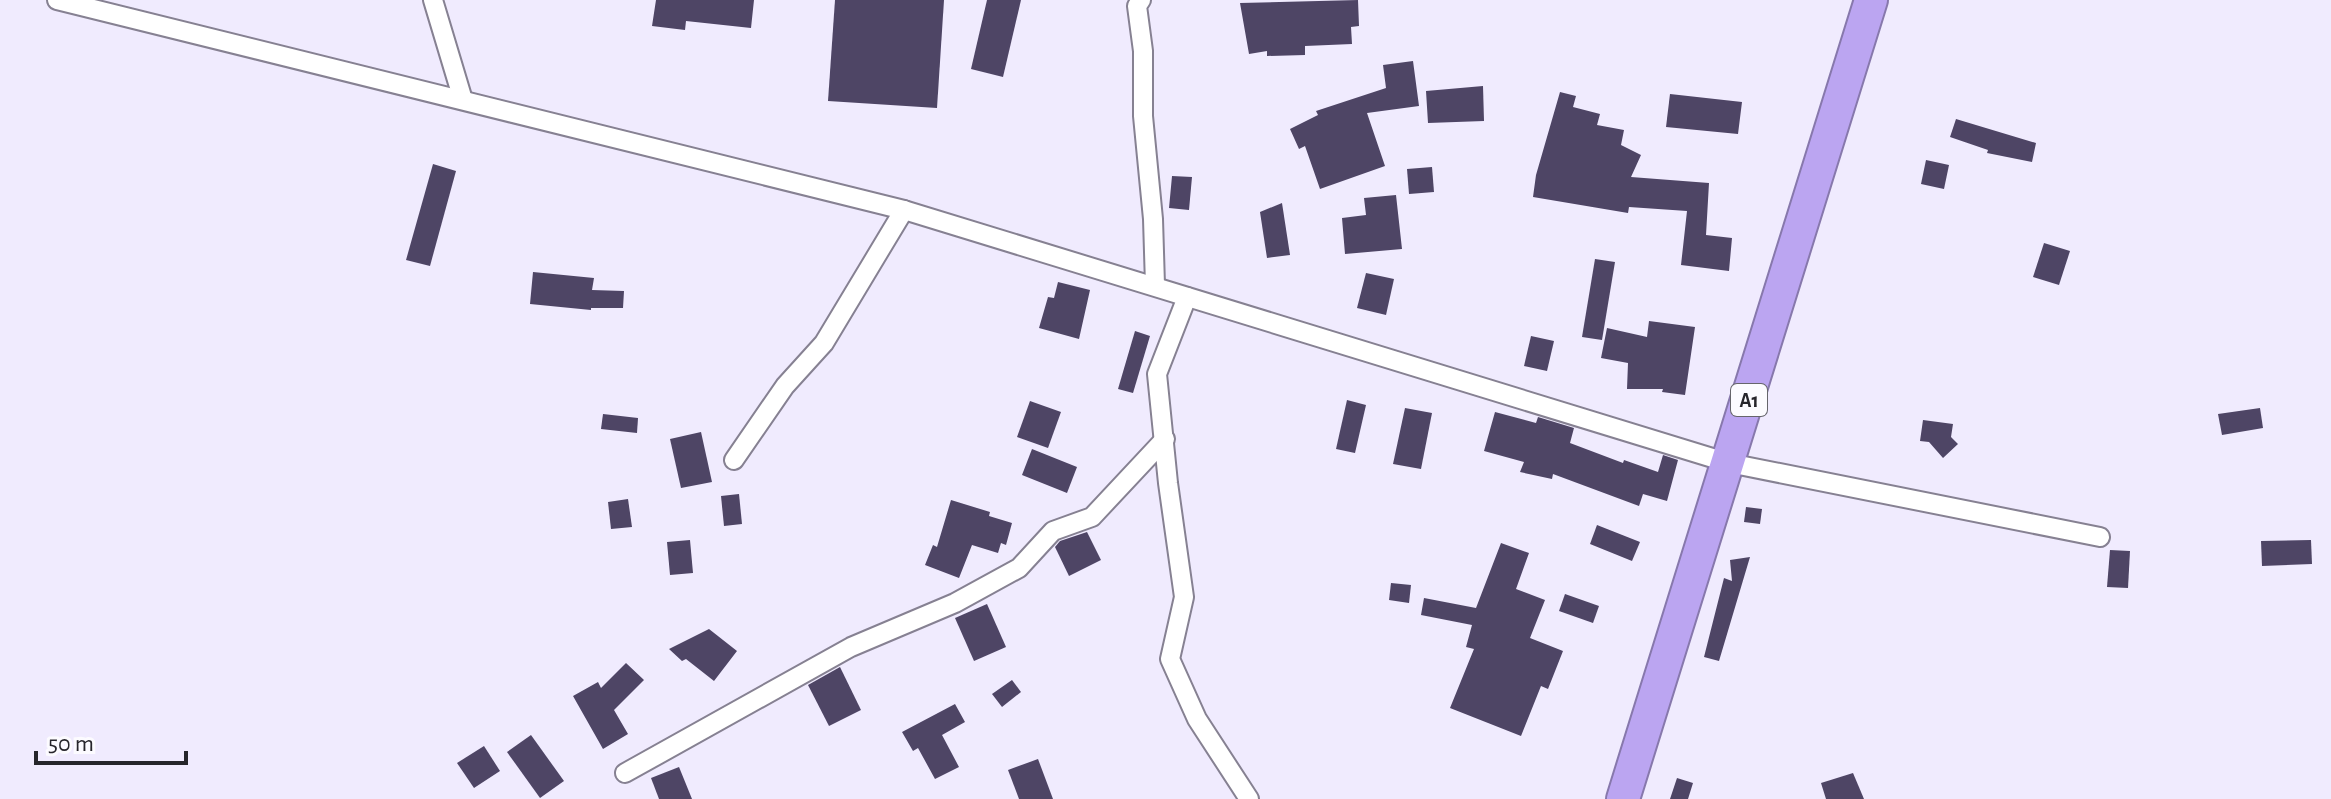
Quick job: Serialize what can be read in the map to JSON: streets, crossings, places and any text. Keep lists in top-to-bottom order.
{
  "streets": {
    "highway": ["A1"]
  },
  "scale_bar": "50 m"
}
